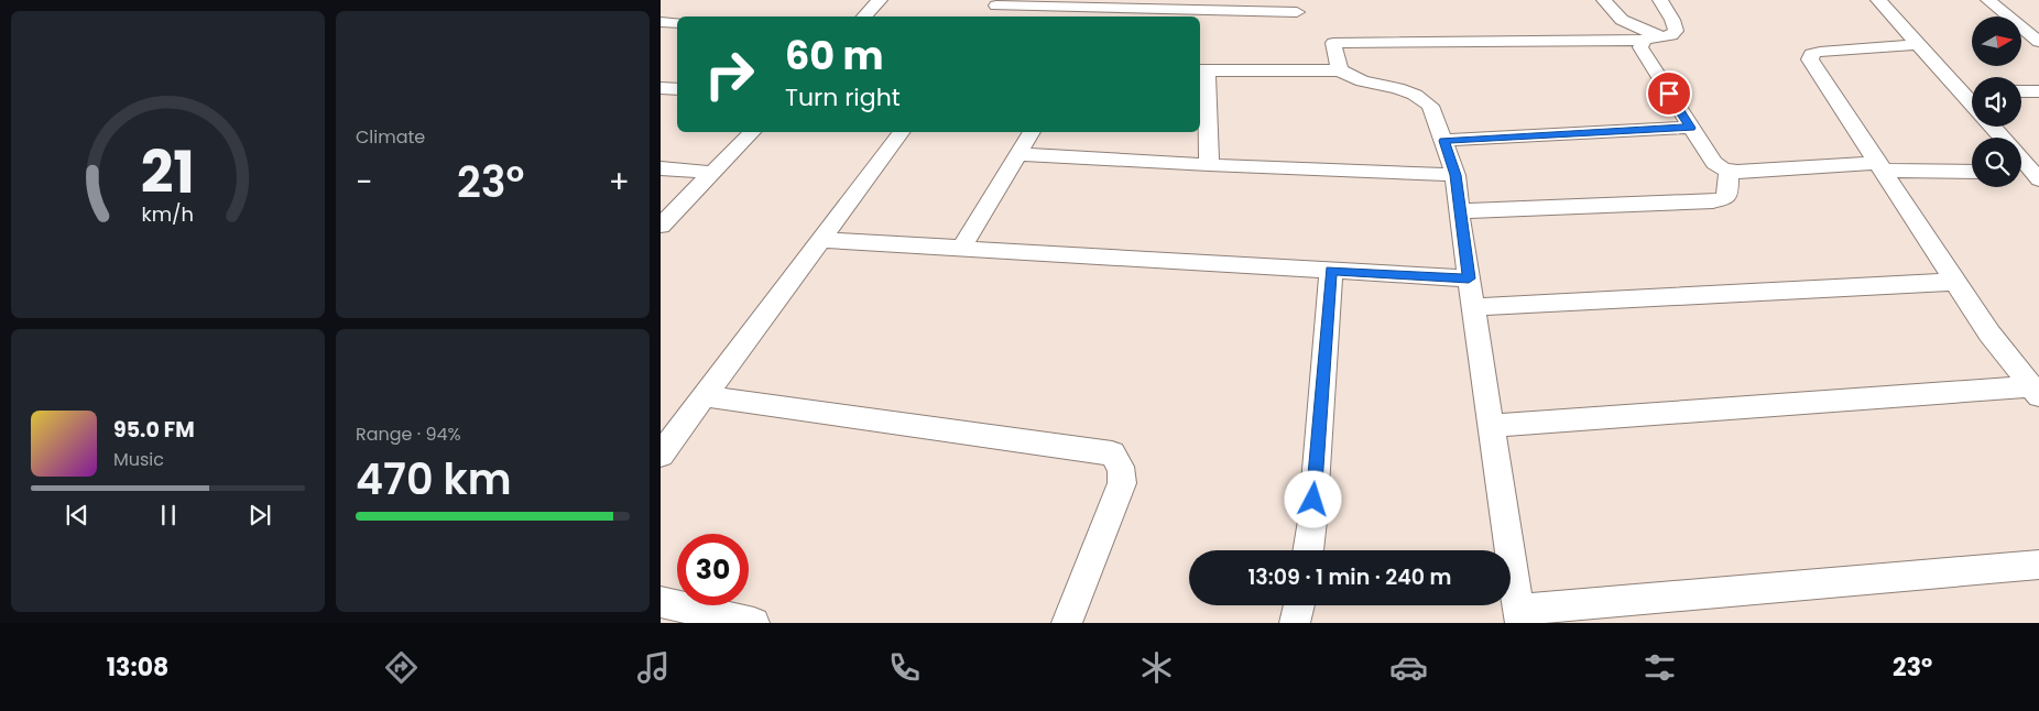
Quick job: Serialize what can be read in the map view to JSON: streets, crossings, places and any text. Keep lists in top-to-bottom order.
{
  "north": "right",
  "page": {
    "tile": [
      "Climate",
      ["Range · 94%", "470 km"]
    ],
    "turn": ["60 m", "Turn right"],
    "heat": ["−", "23°", "+"],
    "song": ["95.0 FM", "Music"],
    "limit": "30",
    "trip": "13:09 · 1 min · 240 m",
    "tabs": ["13:08", "23°"],
    "gauge": ["21", "km/h"]
  }
}
